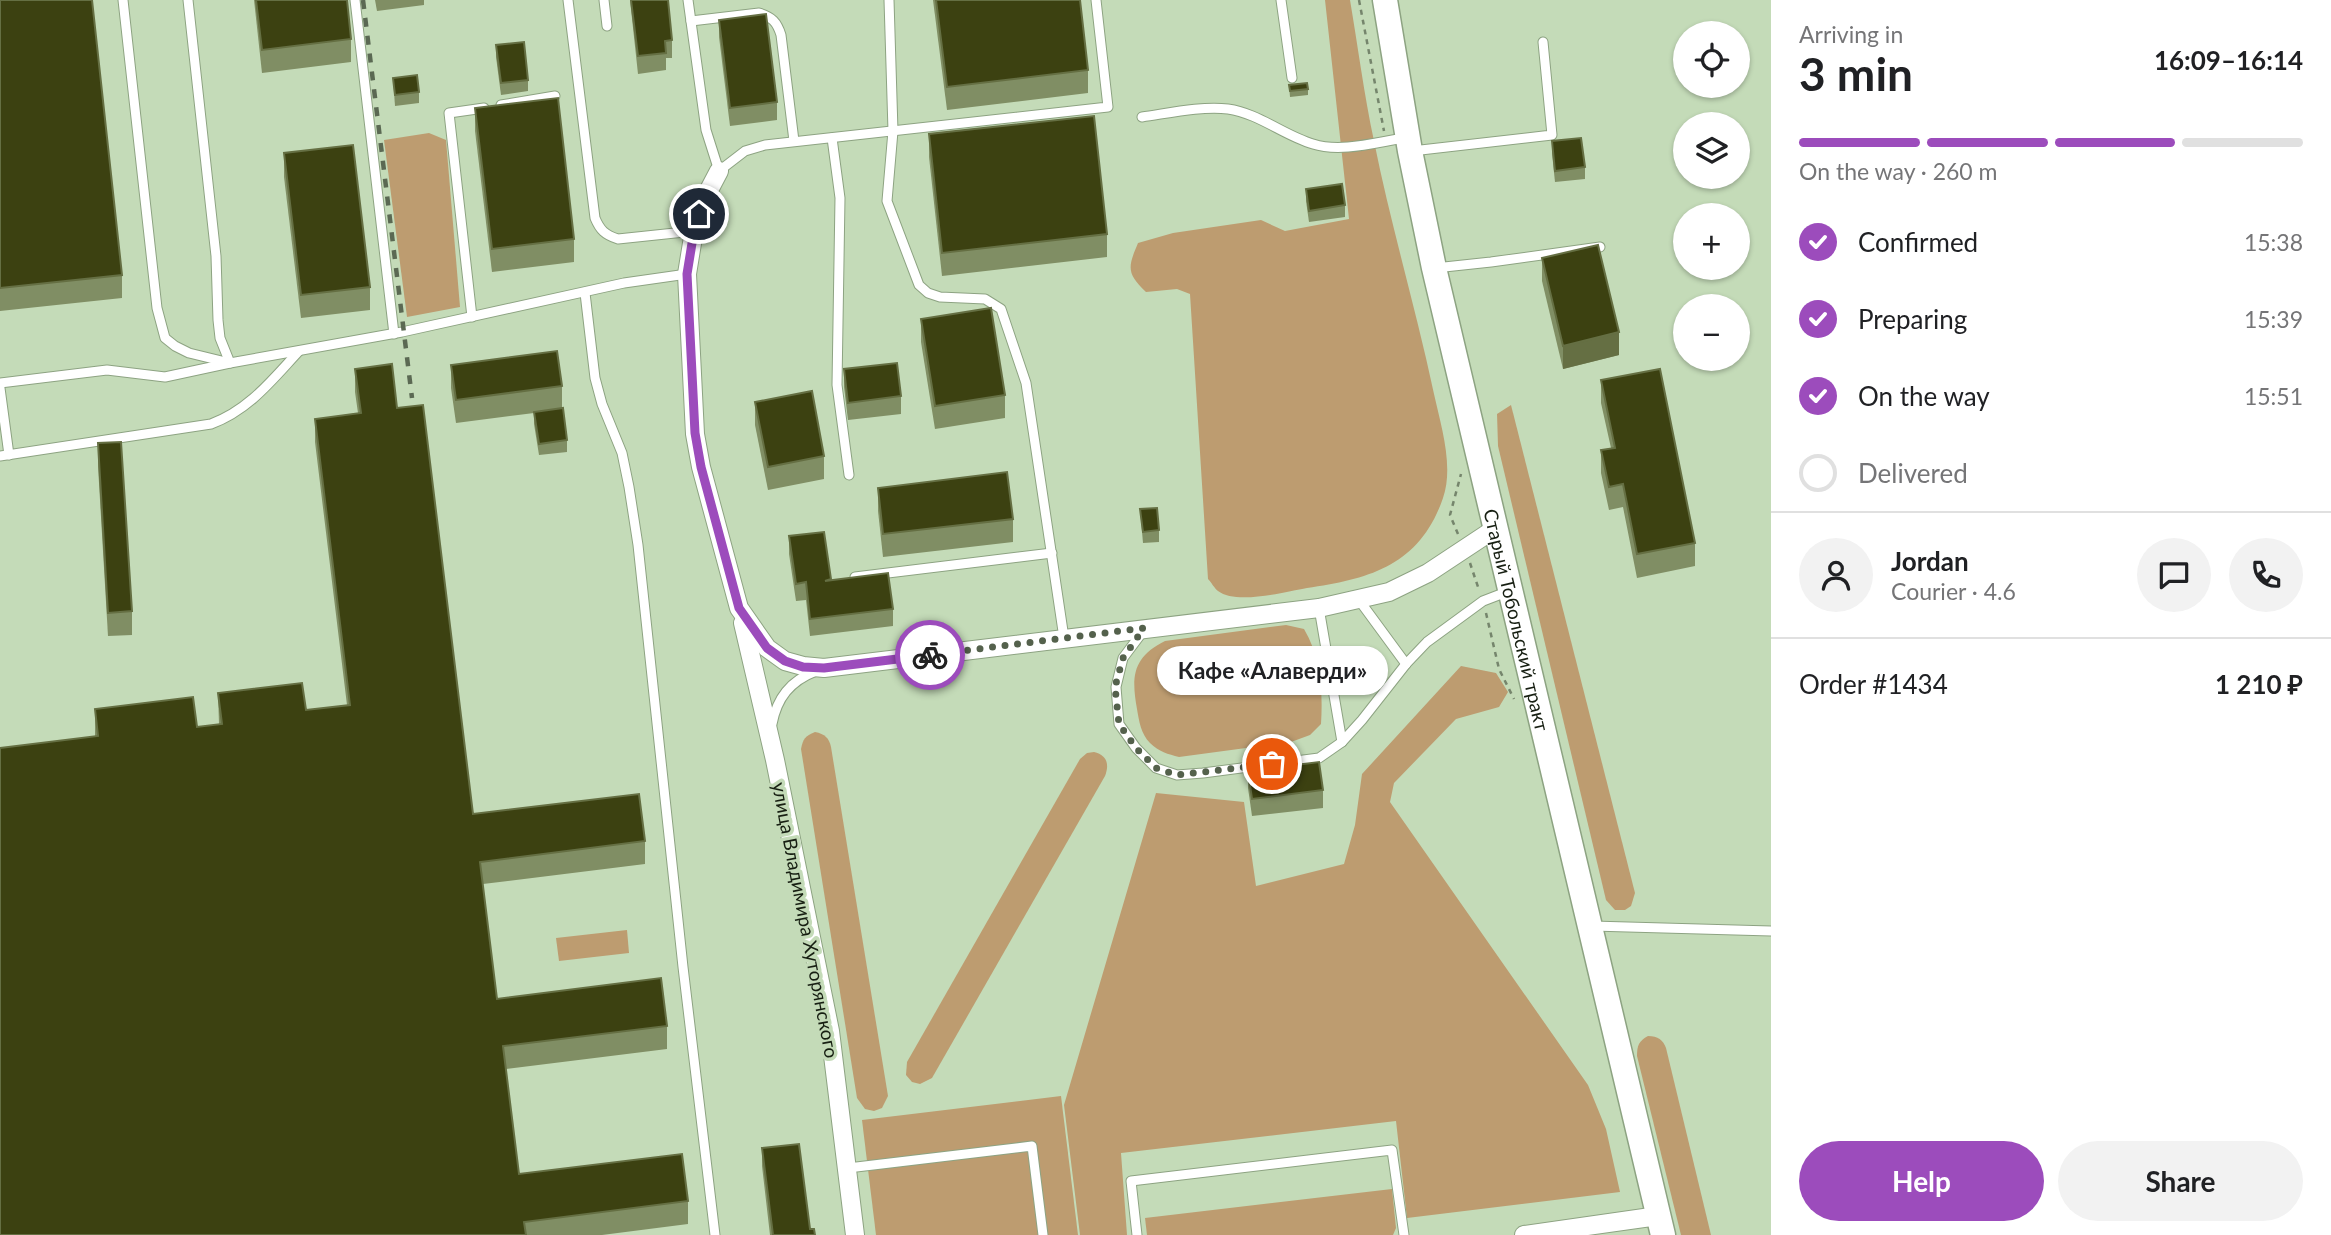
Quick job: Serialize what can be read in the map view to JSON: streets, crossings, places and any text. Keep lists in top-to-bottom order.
{
  "streets": {
    "street": ["Старый Тобольский тракт", "улица Владимира Хуторянского"]
  },
  "crossings": [
    ["Старый Тобольский тракт", "улица Владимира Хуторянского"]
  ],
  "places": ["Кафе «Алаверди»"],
  "page": {
    "heading": ["3 min", "Arriving in", "16:09–16:14"],
    "panel": [
      "Jordan",
      "Courier · 4.6",
      "Order #1434",
      "1 210 ₽"
    ],
    "map_buttons": ["+", "−"],
    "bar": "On the way · 260 m",
    "list": [
      ["Confirmed", "15:38"],
      ["Preparing", "15:39"],
      ["On the way", "15:51"],
      "Delivered"
    ],
    "bubble": "Кафе «Алаверди»",
    "buttons": ["Help", "Share"]
  }
}
